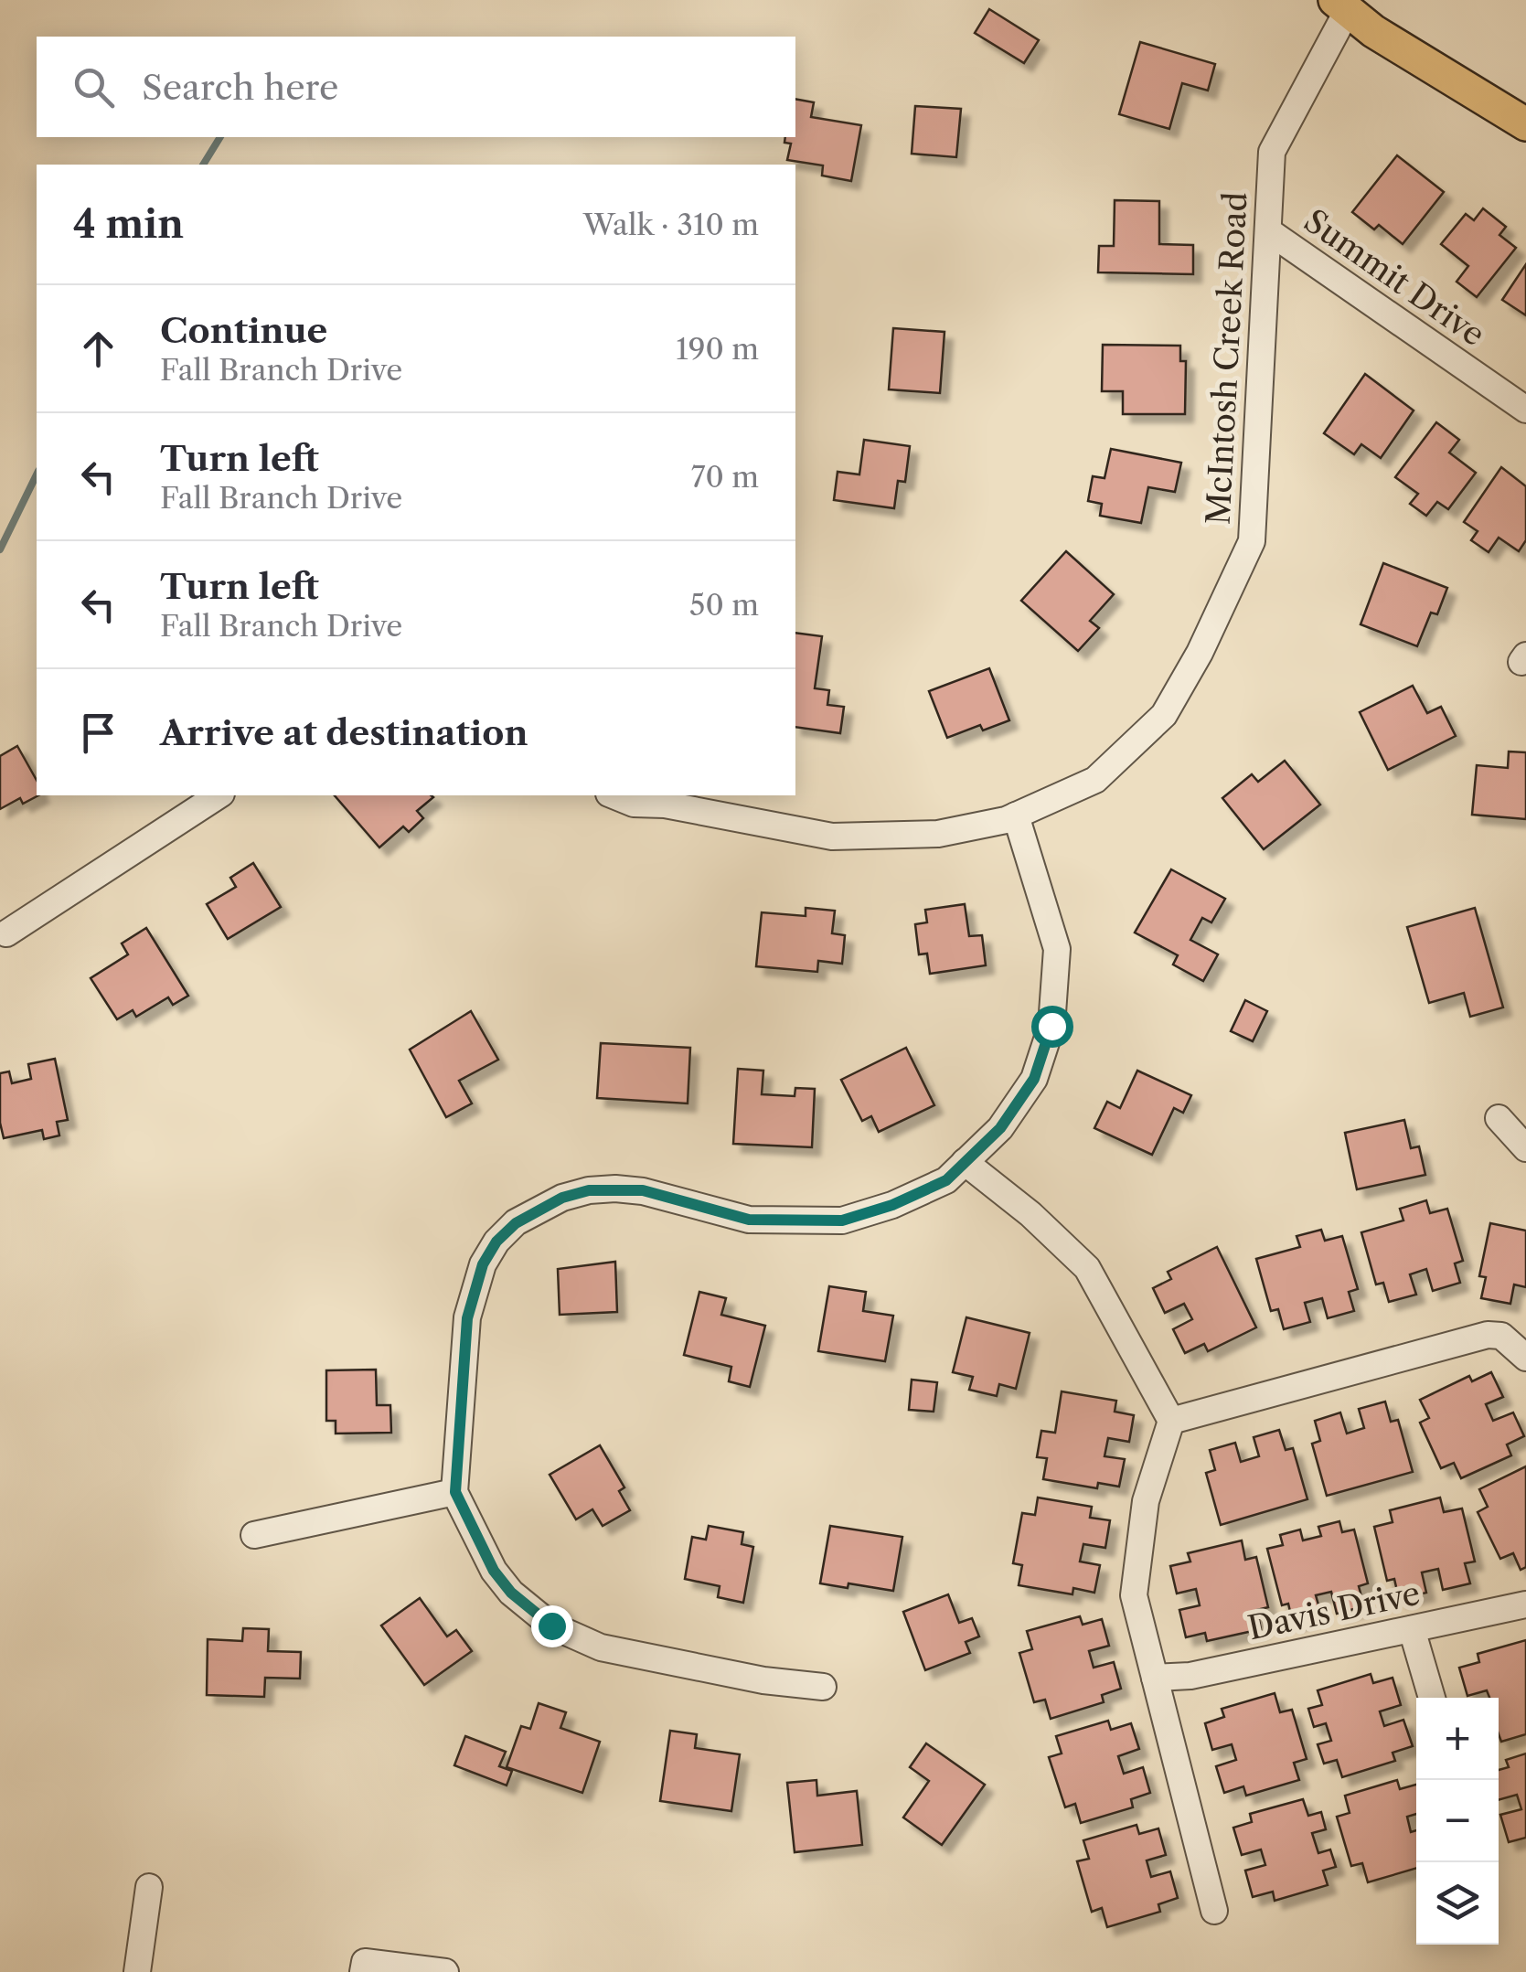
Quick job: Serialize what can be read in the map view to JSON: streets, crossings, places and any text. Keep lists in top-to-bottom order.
{
  "streets": {
    "street": ["Summit Drive", "McIntosh Creek Road", "Davis Drive"]
  },
  "crossings": [
    ["Summit Drive", "McIntosh Creek Road"]
  ],
  "page": {
    "search": "Search here",
    "heading": ["4 min", "Walk · 310 m"],
    "list": [
      ["Continue", "Fall Branch Drive", "190 m"],
      ["Turn left", "Fall Branch Drive", "70 m"],
      ["Turn left", "Fall Branch Drive", "50 m"],
      "Arrive at destination"
    ],
    "map_buttons": ["+", "−"]
  }
}
